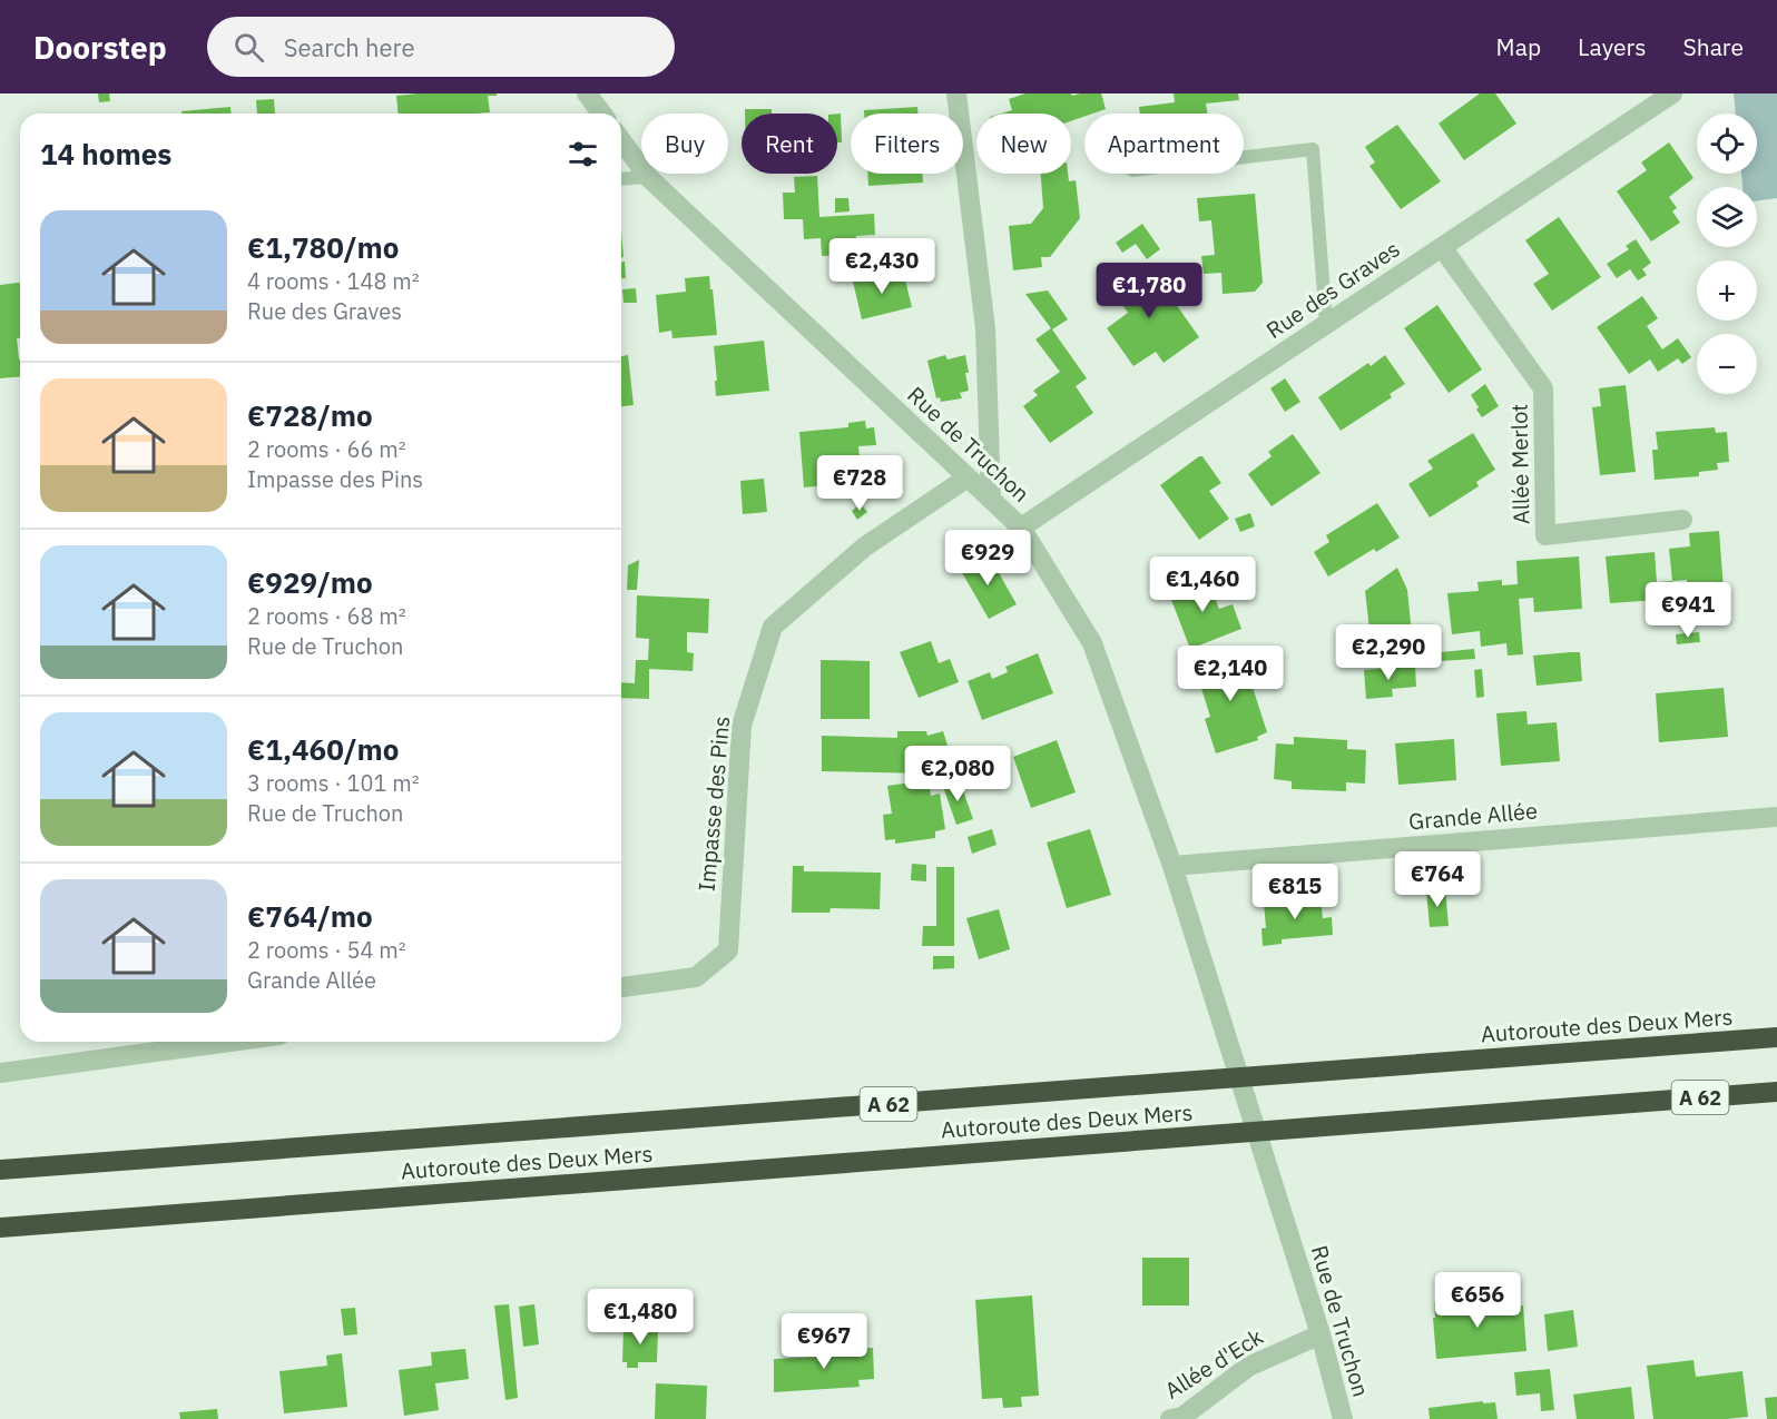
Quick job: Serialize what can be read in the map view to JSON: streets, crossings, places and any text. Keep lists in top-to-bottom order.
{
  "streets": {
    "highway": ["Autoroute des Deux Mers", "A 62"],
    "street": [
      "Rue des Graves",
      "Rue de Truchon",
      "Allée Merlot",
      "Impasse des Pins",
      "Grande Allée",
      "Allée d'Eck"
    ]
  },
  "crossings": [
    ["Rue des Graves", "Rue de Truchon"],
    ["Rue des Graves", "Allée Merlot"],
    ["Rue de Truchon", "Impasse des Pins"],
    ["Rue de Truchon", "Grande Allée"],
    ["Rue de Truchon", "Allée d'Eck"]
  ],
  "page": {
    "header": "Doorstep",
    "search": "Search here",
    "nav": ["Map", "Layers", "Share"],
    "map_buttons": ["+", "−"],
    "chip": [
      "Buy",
      "Rent",
      "Filters",
      "New",
      "Apartment"
    ],
    "heading": "14 homes",
    "list": [
      {
        "name": "€1,780/mo",
        "note": "4 rooms · 148 m² · Rue des Graves"
      },
      {
        "name": "€728/mo",
        "note": "2 rooms · 66 m² · Impasse des Pins"
      },
      {
        "name": "€929/mo",
        "note": "2 rooms · 68 m² · Rue de Truchon"
      },
      {
        "name": "€1,460/mo",
        "note": "3 rooms · 101 m² · Rue de Truchon"
      },
      {
        "name": "€764/mo",
        "note": "2 rooms · 54 m² · Grande Allée"
      }
    ],
    "price": [
      "€2,430",
      "€1,780",
      "€728",
      "€929",
      "€1,460",
      "€941",
      "€2,290",
      "€2,140",
      "€2,080",
      "€764",
      "€815",
      "€656",
      "€1,480",
      "€967"
    ]
  }
}
